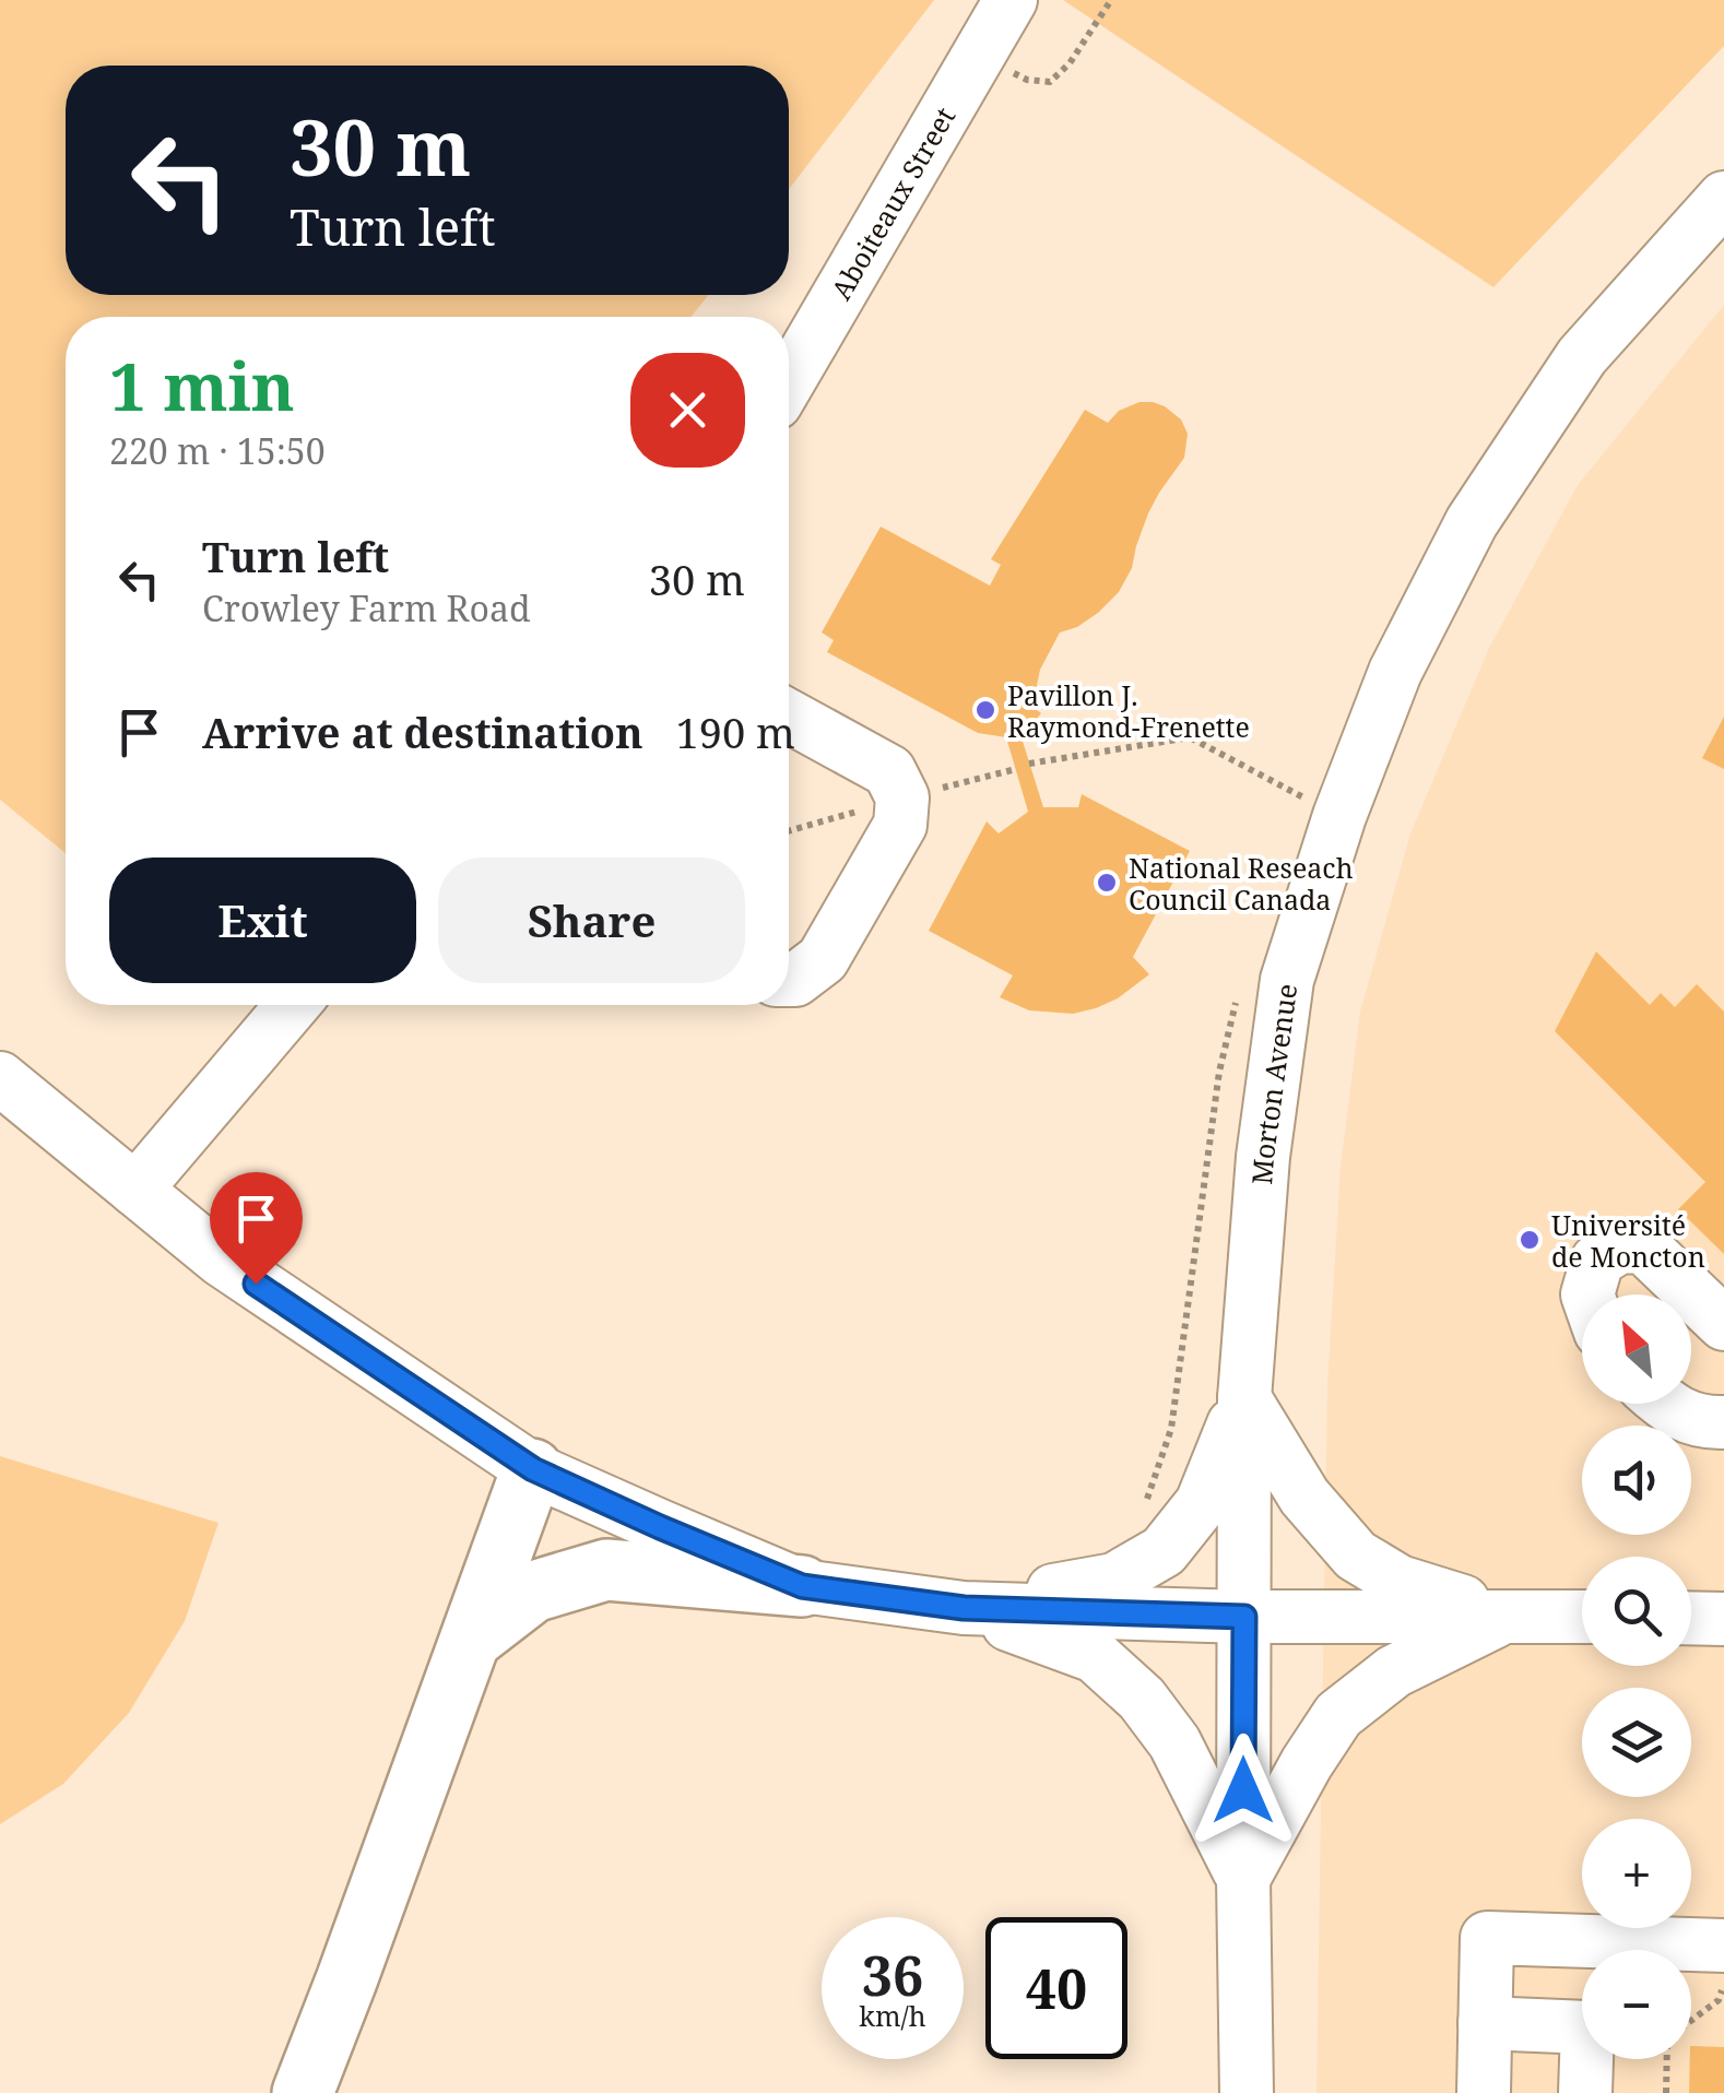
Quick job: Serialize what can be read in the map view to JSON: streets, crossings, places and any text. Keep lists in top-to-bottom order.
{
  "streets": {
    "street": ["Aboiteaux Street", "Morton Avenue"]
  },
  "places": ["Pavillon J. Raymond-Frenette", "National Reseach Council Canada", "Université de Moncton"],
  "north": "top left",
  "page": {
    "turn": ["30 m", "Turn left"],
    "heading": ["1 min", "220 m · 15:50"],
    "list": [
      {
        "name": "Turn left",
        "note": "Crowley Farm Road",
        "value": "30 m"
      },
      {
        "name": "Arrive at destination",
        "value": "190 m"
      }
    ],
    "buttons": ["Exit", "Share"],
    "map_buttons": ["+", "−"],
    "speed": "36 km/h",
    "limit": "40"
  }
}
